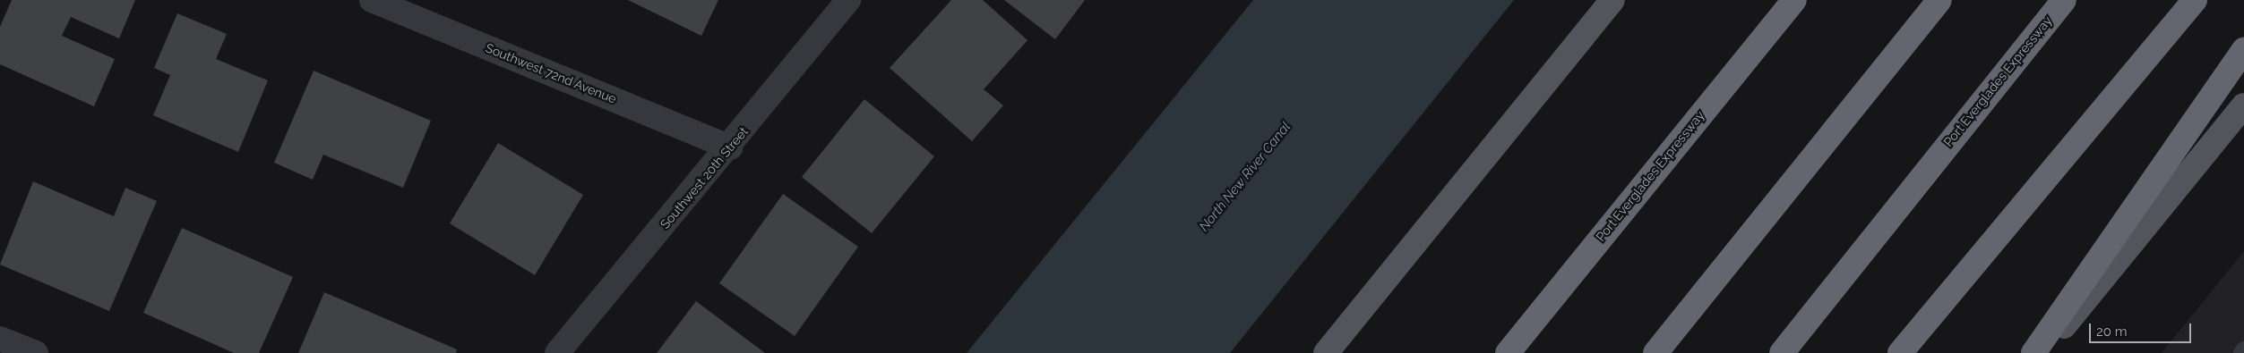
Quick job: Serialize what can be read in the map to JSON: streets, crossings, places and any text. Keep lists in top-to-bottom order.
{
  "streets": {
    "highway": ["Port Everglades Expressway"],
    "street": ["Southwest 72nd Avenue", "Southwest 20th Street"]
  },
  "crossings": [
    ["Southwest 72nd Avenue", "Southwest 20th Street"]
  ],
  "water": ["North New River Canal"],
  "scale_bar": "20 m"
}
